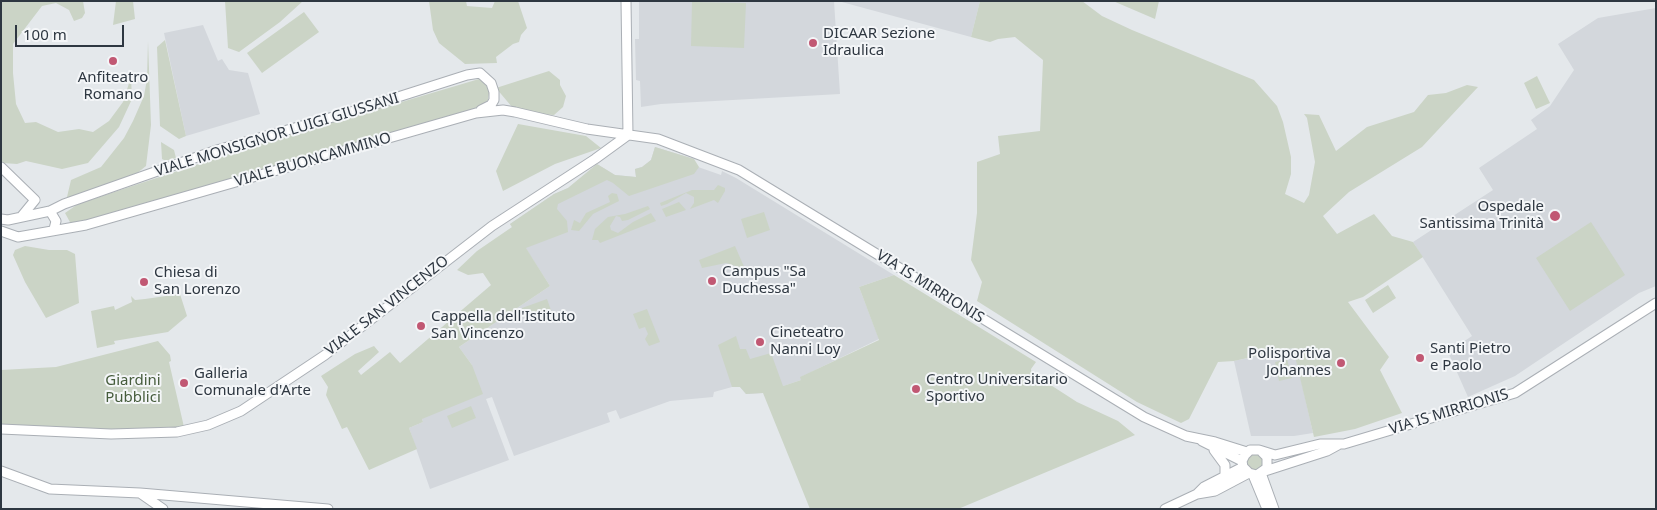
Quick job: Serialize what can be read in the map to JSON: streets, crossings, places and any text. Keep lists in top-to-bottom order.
{
  "streets": {
    "street": [
      "VIALE MONSIGNOR LUIGI GIUSSANI",
      "VIALE BUONCAMMINO",
      "VIA IS MIRRIONIS",
      "VIALE SAN VINCENZO"
    ]
  },
  "crossings": [
    ["VIALE MONSIGNOR LUIGI GIUSSANI", "VIALE BUONCAMMINO"],
    ["VIALE BUONCAMMINO", "VIA IS MIRRIONIS"],
    ["VIALE BUONCAMMINO", "VIALE SAN VINCENZO"],
    ["VIA IS MIRRIONIS", "VIALE SAN VINCENZO"]
  ],
  "parks": ["Giardini Pubblici"],
  "places": [
    "DICAAR Sezione Idraulica",
    "Anfiteatro Romano",
    "Ospedale Santissima Trinità",
    "Campus \"Sa Duchessa\"",
    "Chiesa di San Lorenzo",
    "Cappella dell'Istituto San Vincenzo",
    "Cineteatro Nanni Loy",
    "Santi Pietro e Paolo",
    "Polisportiva Johannes",
    "Galleria Comunale d'Arte",
    "Centro Universitario Sportivo"
  ],
  "scale_bar": "100 m"
}
